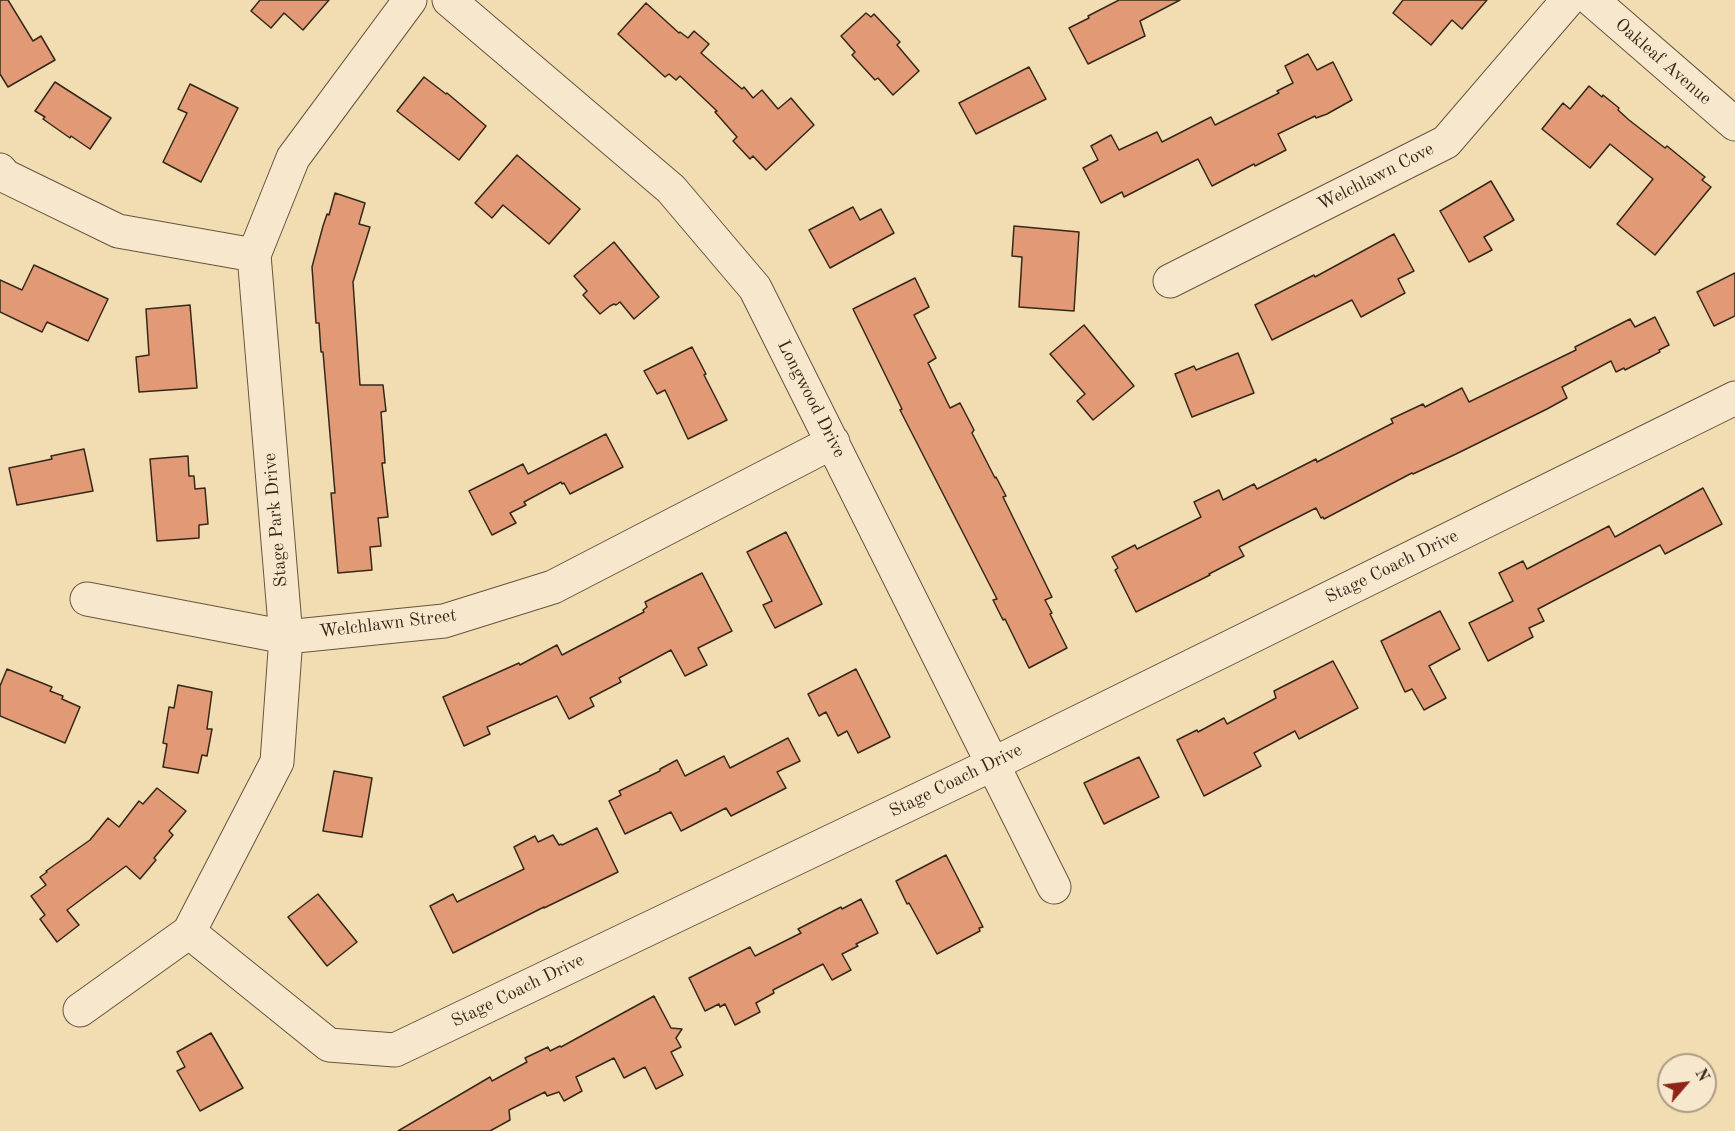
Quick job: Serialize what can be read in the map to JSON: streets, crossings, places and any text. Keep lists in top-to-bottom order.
{
  "streets": {
    "street": [
      "Oakleaf Avenue",
      "Welchlawn Cove",
      "Longwood Drive",
      "Stage Park Drive",
      "Stage Coach Drive",
      "Welchlawn Street"
    ]
  },
  "crossings": [
    ["Longwood Drive", "Stage Coach Drive"],
    ["Longwood Drive", "Welchlawn Street"],
    ["Stage Park Drive", "Stage Coach Drive"],
    ["Stage Park Drive", "Welchlawn Street"]
  ],
  "north": "top right"
}
